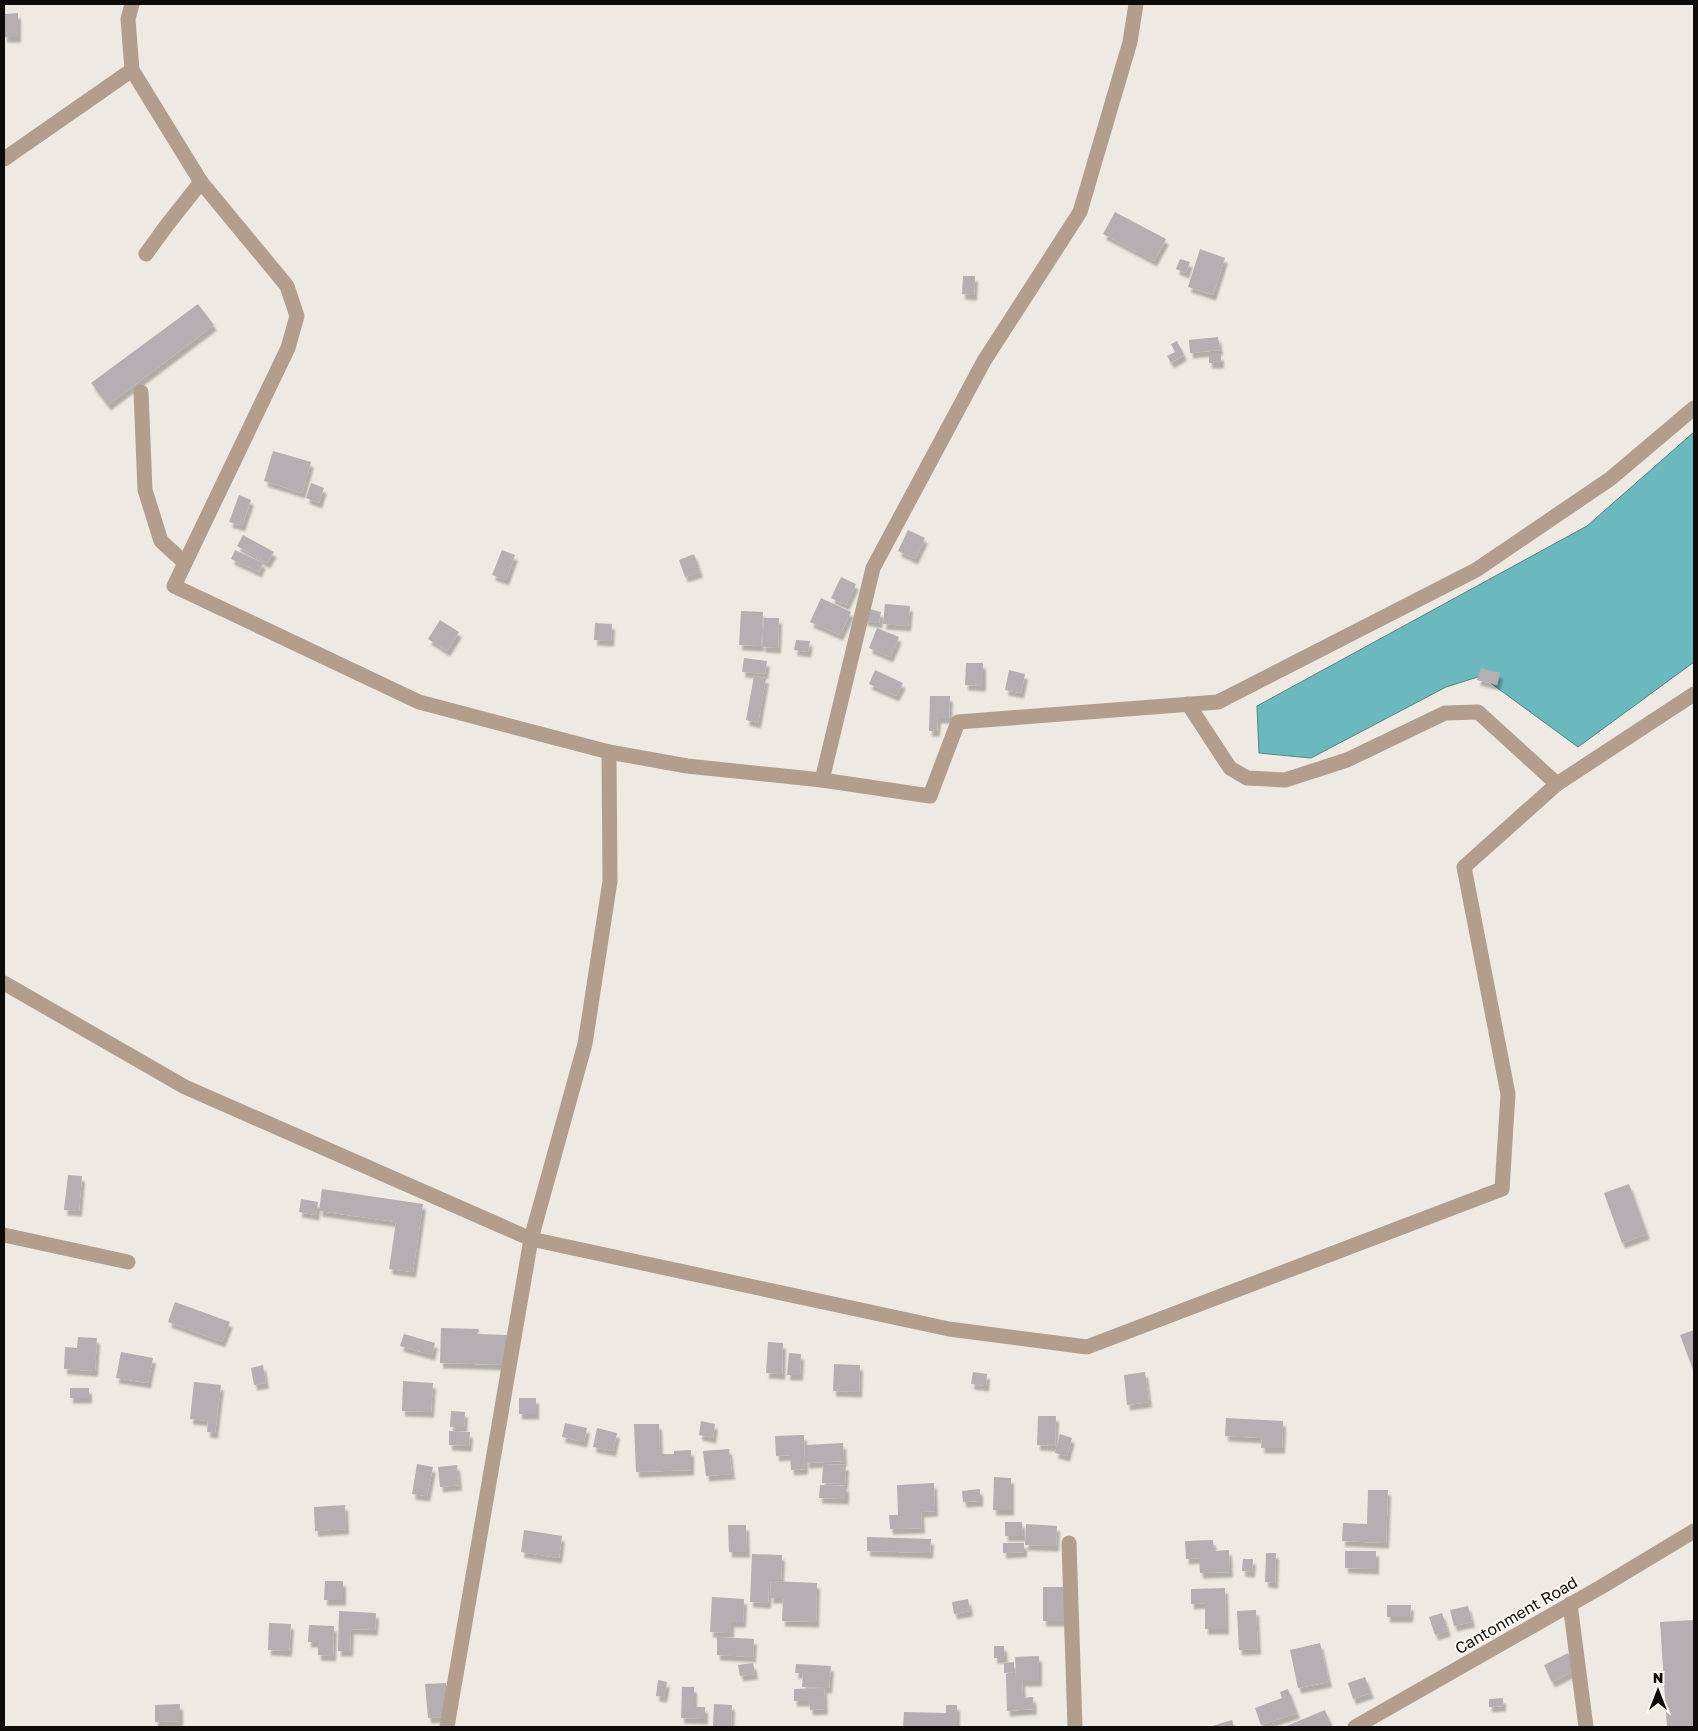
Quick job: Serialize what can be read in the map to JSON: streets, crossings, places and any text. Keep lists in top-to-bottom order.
{
  "streets": {
    "street": ["Cantonment Road"]
  },
  "north": "top"
}
